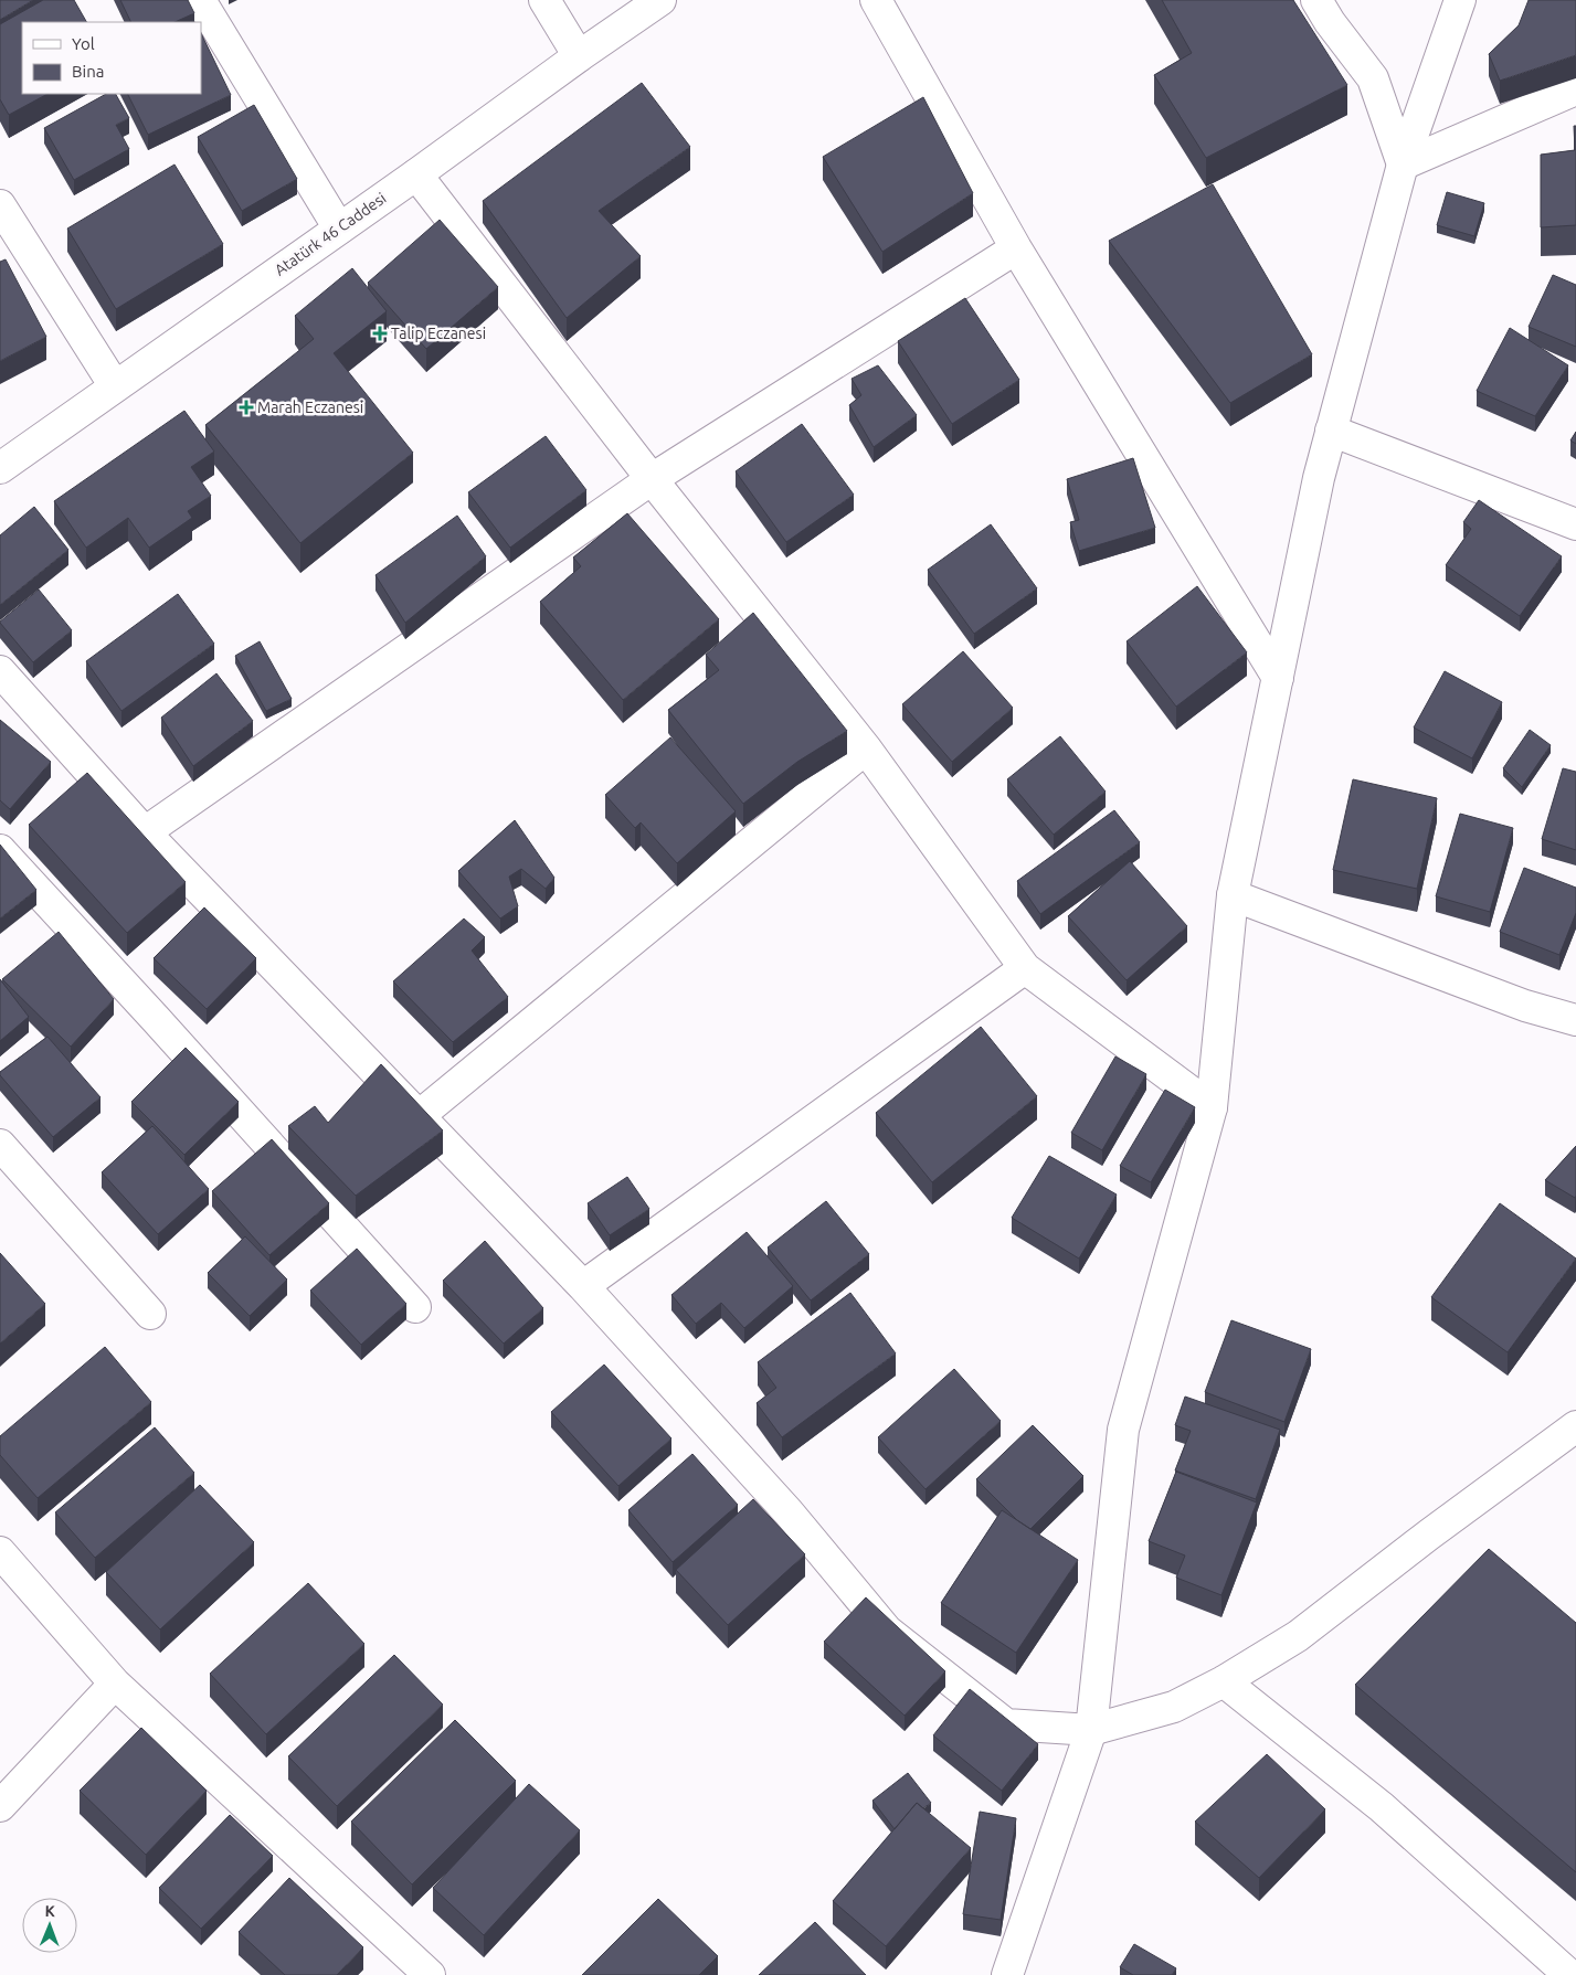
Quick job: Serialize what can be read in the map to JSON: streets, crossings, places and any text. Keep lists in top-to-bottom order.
{
  "streets": {
    "street": ["Atatürk 46 Caddesi"]
  },
  "places": {
    "health": ["Talip Eczanesi", "Marah Eczanesi"]
  },
  "legend": ["Yol", "Bina"],
  "north": "top"
}
